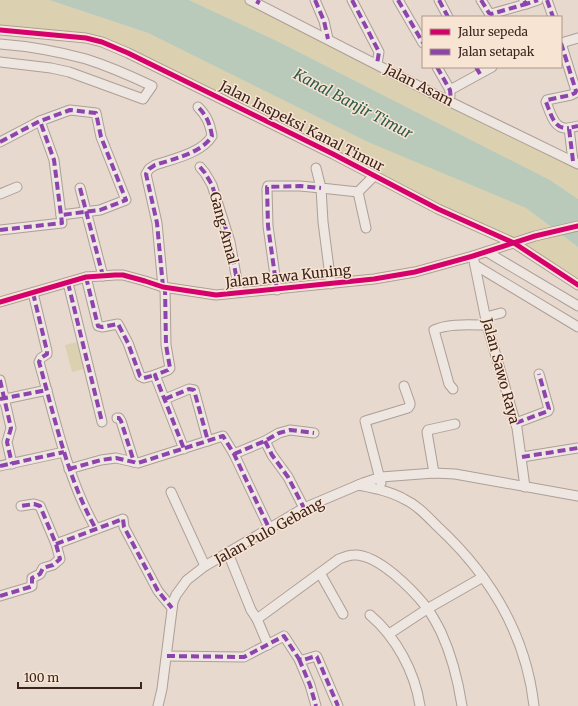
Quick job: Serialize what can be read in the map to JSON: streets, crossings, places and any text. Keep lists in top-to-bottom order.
{
  "streets": {
    "street": [
      "Jalan Asam",
      "Jalan Inspeksi Kanal Timur",
      "Gang Amal",
      "Jalan Rawa Kuning",
      "Jalan Sawo Raya",
      "Jalan Pulo Gebang"
    ]
  },
  "crossings": [
    ["Jalan Inspeksi Kanal Timur", "Jalan Rawa Kuning"],
    ["Gang Amal", "Jalan Rawa Kuning"],
    ["Jalan Rawa Kuning", "Jalan Sawo Raya"],
    ["Jalan Sawo Raya", "Jalan Pulo Gebang"]
  ],
  "water": ["Kanal Banjir Timur"],
  "legend": ["Jalur sepeda", "Jalan setapak"],
  "scale_bar": "100 m"
}
